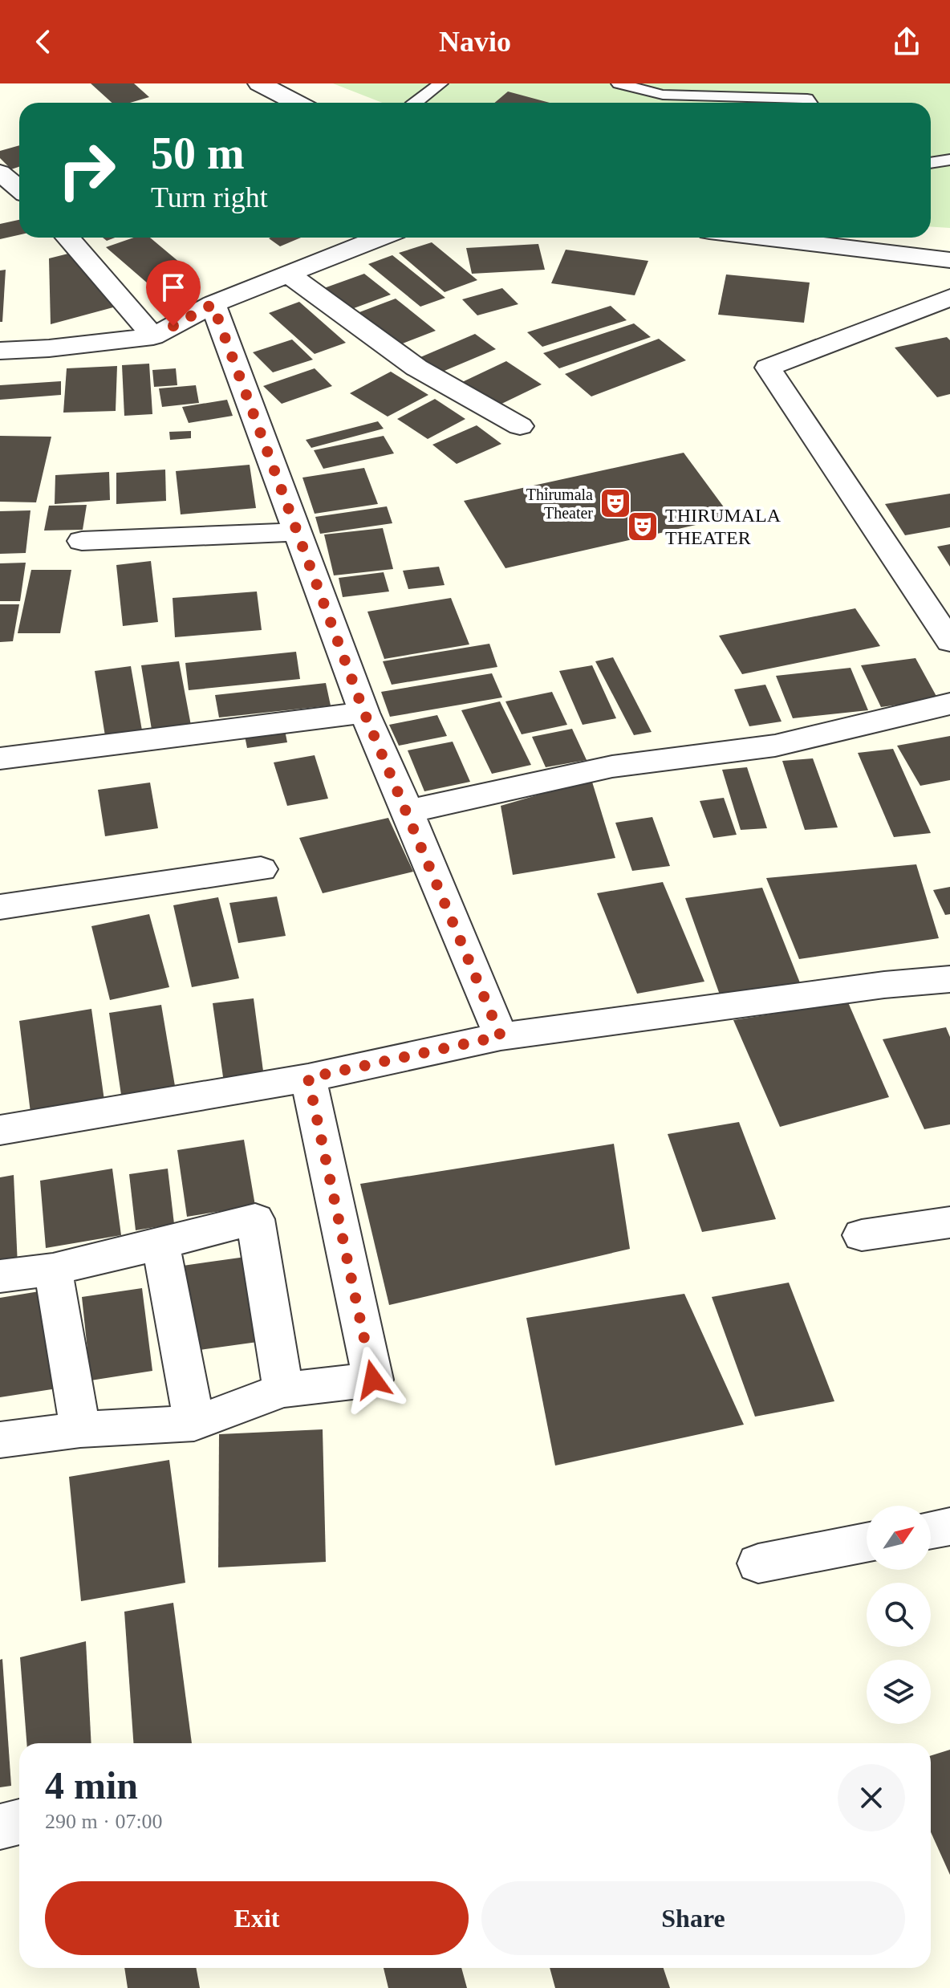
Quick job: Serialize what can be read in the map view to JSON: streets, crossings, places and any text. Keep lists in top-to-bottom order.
{
  "places": {
    "theatre": ["Thirumala Theater", "THIRUMALA THEATER"]
  },
  "north": "top right",
  "page": {
    "header": "Navio",
    "turn": ["50 m", "Turn right"],
    "heading": ["4 min", "290 m · 07:00"],
    "buttons": ["Exit", "Share"]
  }
}
